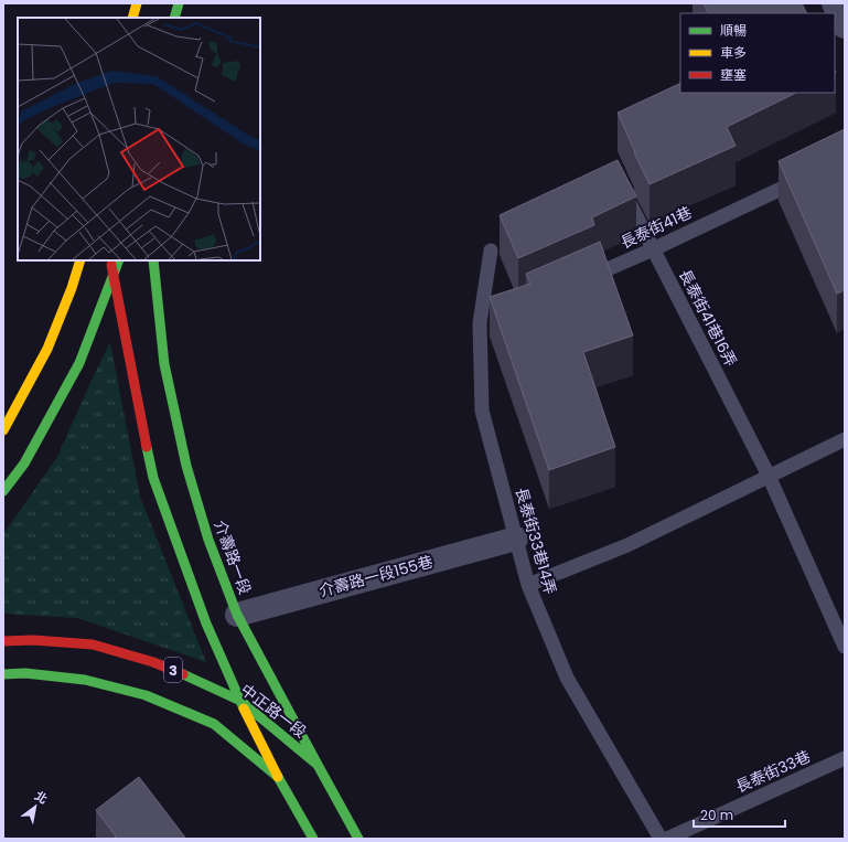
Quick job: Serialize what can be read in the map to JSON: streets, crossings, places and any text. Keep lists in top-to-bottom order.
{
  "streets": {
    "main road": ["介壽路一段", "3", "中正路一段"],
    "street": ["介壽路一段155巷"],
    "lane": [
      "長泰街41巷",
      "長泰街41巷16弄",
      "長泰街33巷14弄",
      "長泰街33巷"
    ]
  },
  "crossings": [
    ["長泰街41巷", "長泰街41巷16弄"],
    ["長泰街33巷14弄", "介壽路一段155巷"],
    ["介壽路一段", "介壽路一段155巷"],
    ["介壽路一段", "中正路一段"]
  ],
  "legend": ["順暢", "車多", "壅塞"],
  "scale_bar": "20 m",
  "north": "top right"
}
